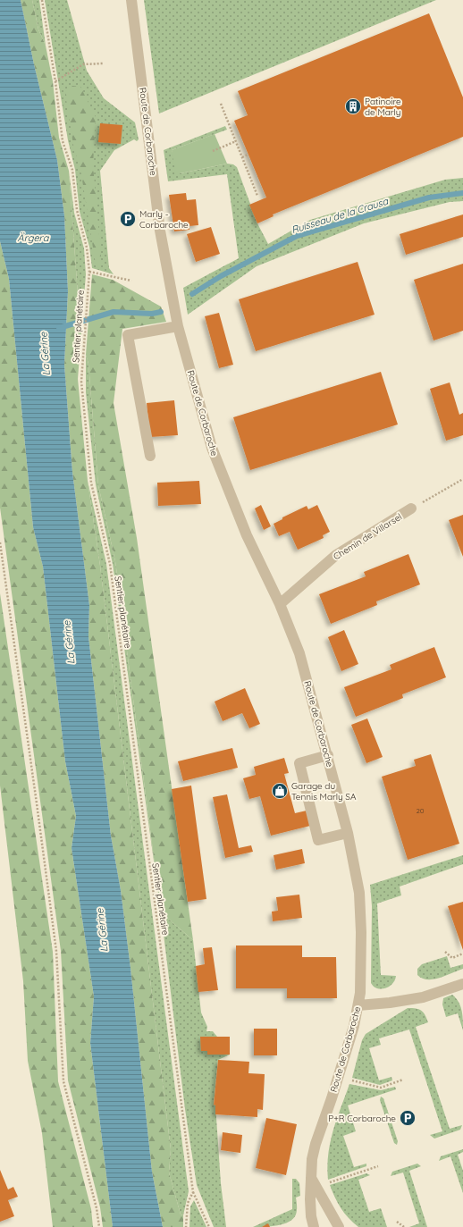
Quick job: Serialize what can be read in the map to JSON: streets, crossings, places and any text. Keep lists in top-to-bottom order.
{
  "streets": {
    "street": ["Route de Corbaroche", "Chemin de Villarsel"],
    "path": ["Sentier planétaire"]
  },
  "crossings": [
    ["Route de Corbaroche", "Chemin de Villarsel"]
  ],
  "water": ["Ruisseau de la Crausa", "Ärgera", "La Gérine"],
  "places": {
    "building": ["Patinoire de Marly"],
    "parking": ["Marly - Corbaroche", "P+R Corbaroche"],
    "shop": ["Garage du Tennis Marly SA"]
  },
  "house_numbers": ["20"]
}
